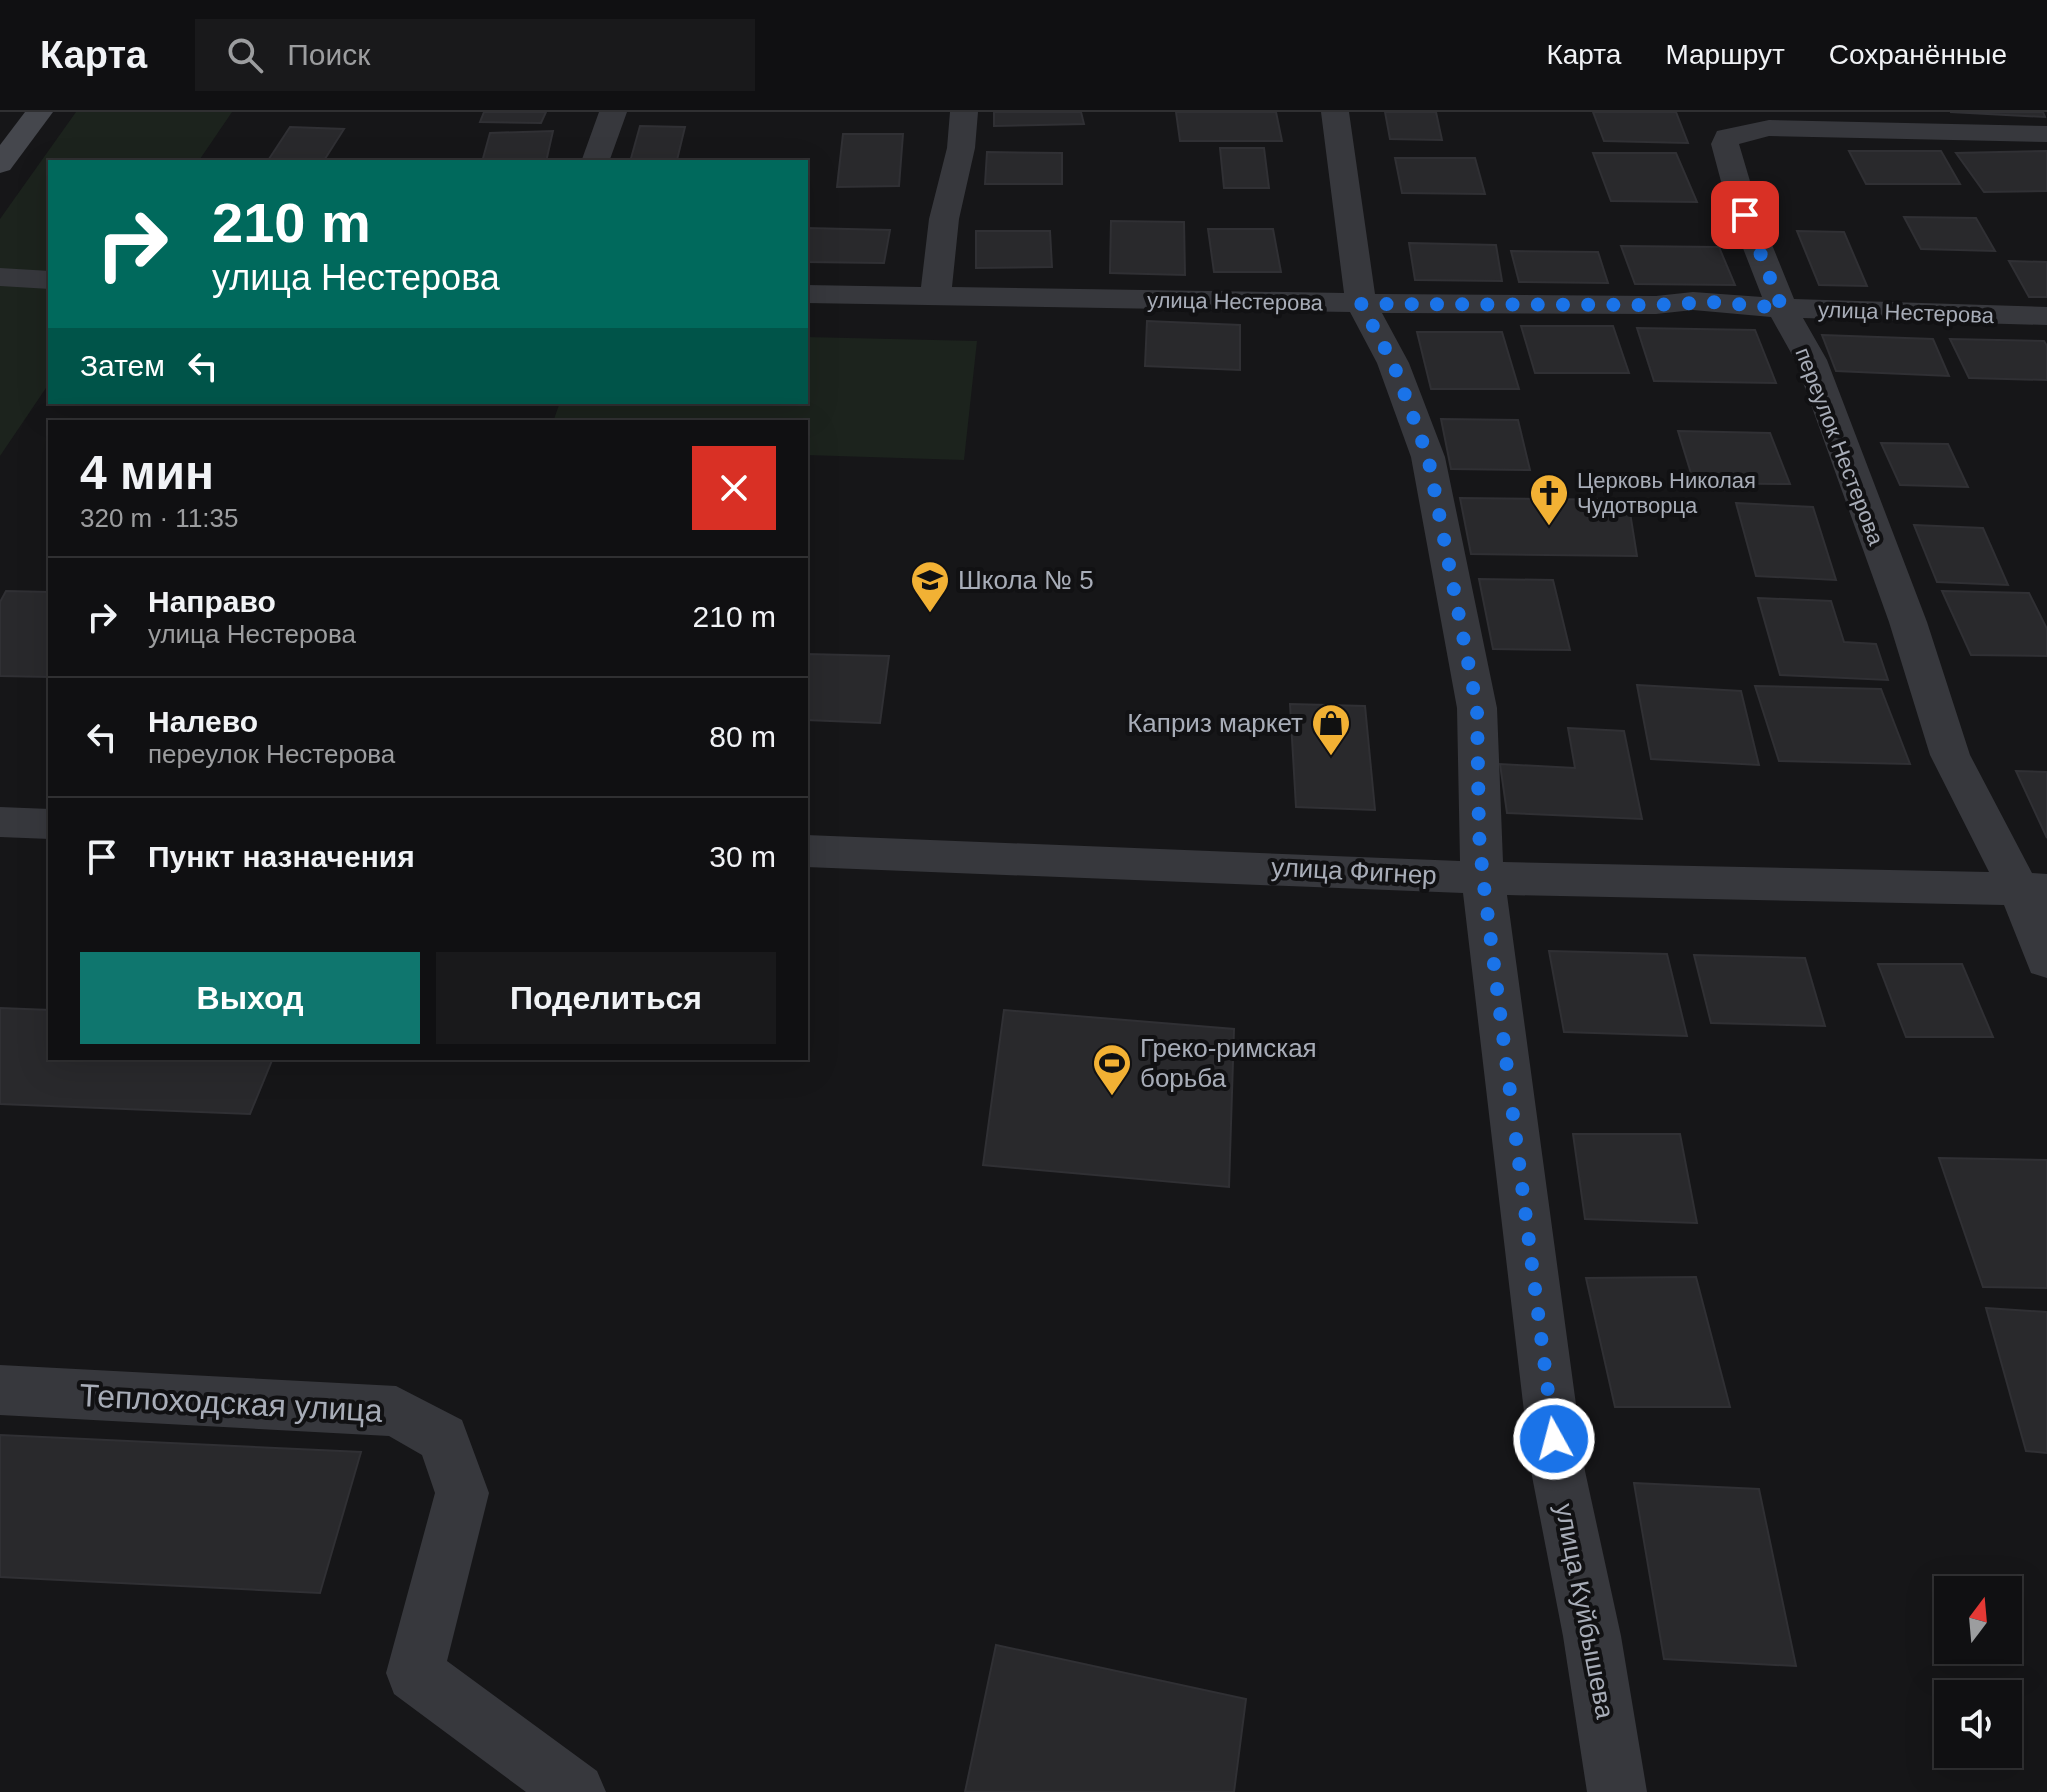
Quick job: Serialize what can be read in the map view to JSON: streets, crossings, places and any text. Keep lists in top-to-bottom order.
{
  "streets": {
    "street": [
      "улица Нестерова",
      "переулок Нестерова",
      "улица Фигнер",
      "Теплоходская улица",
      "улица Куйбышева"
    ]
  },
  "crossings": [
    ["улица Нестерова", "переулок Нестерова"],
    ["улица Нестерова", "улица Куйбышева"],
    ["переулок Нестерова", "улица Фигнер"],
    ["улица Фигнер", "улица Куйбышева"]
  ],
  "places": {
    "church": ["Церковь Николая Чудотворца"],
    "school or university": ["Школа № 5"],
    "shop": ["Каприз маркет"],
    "sports": ["Греко-римская борьба"]
  },
  "north": "top",
  "page": {
    "header": "Карта",
    "search": "Поиск",
    "nav": ["Карта", "Маршрут", "Сохранённые"],
    "turn": ["210 m", "улица Нестерова"],
    "then": "Затем",
    "heading": ["4 мин", "320 m · 11:35"],
    "list": [
      {
        "name": "Направо",
        "note": "улица Нестерова",
        "value": "210 m"
      },
      {
        "name": "Налево",
        "note": "переулок Нестерова",
        "value": "80 m"
      },
      {
        "name": "Пункт назначения",
        "value": "30 m"
      }
    ],
    "buttons": ["Выход", "Поделиться"]
  }
}
